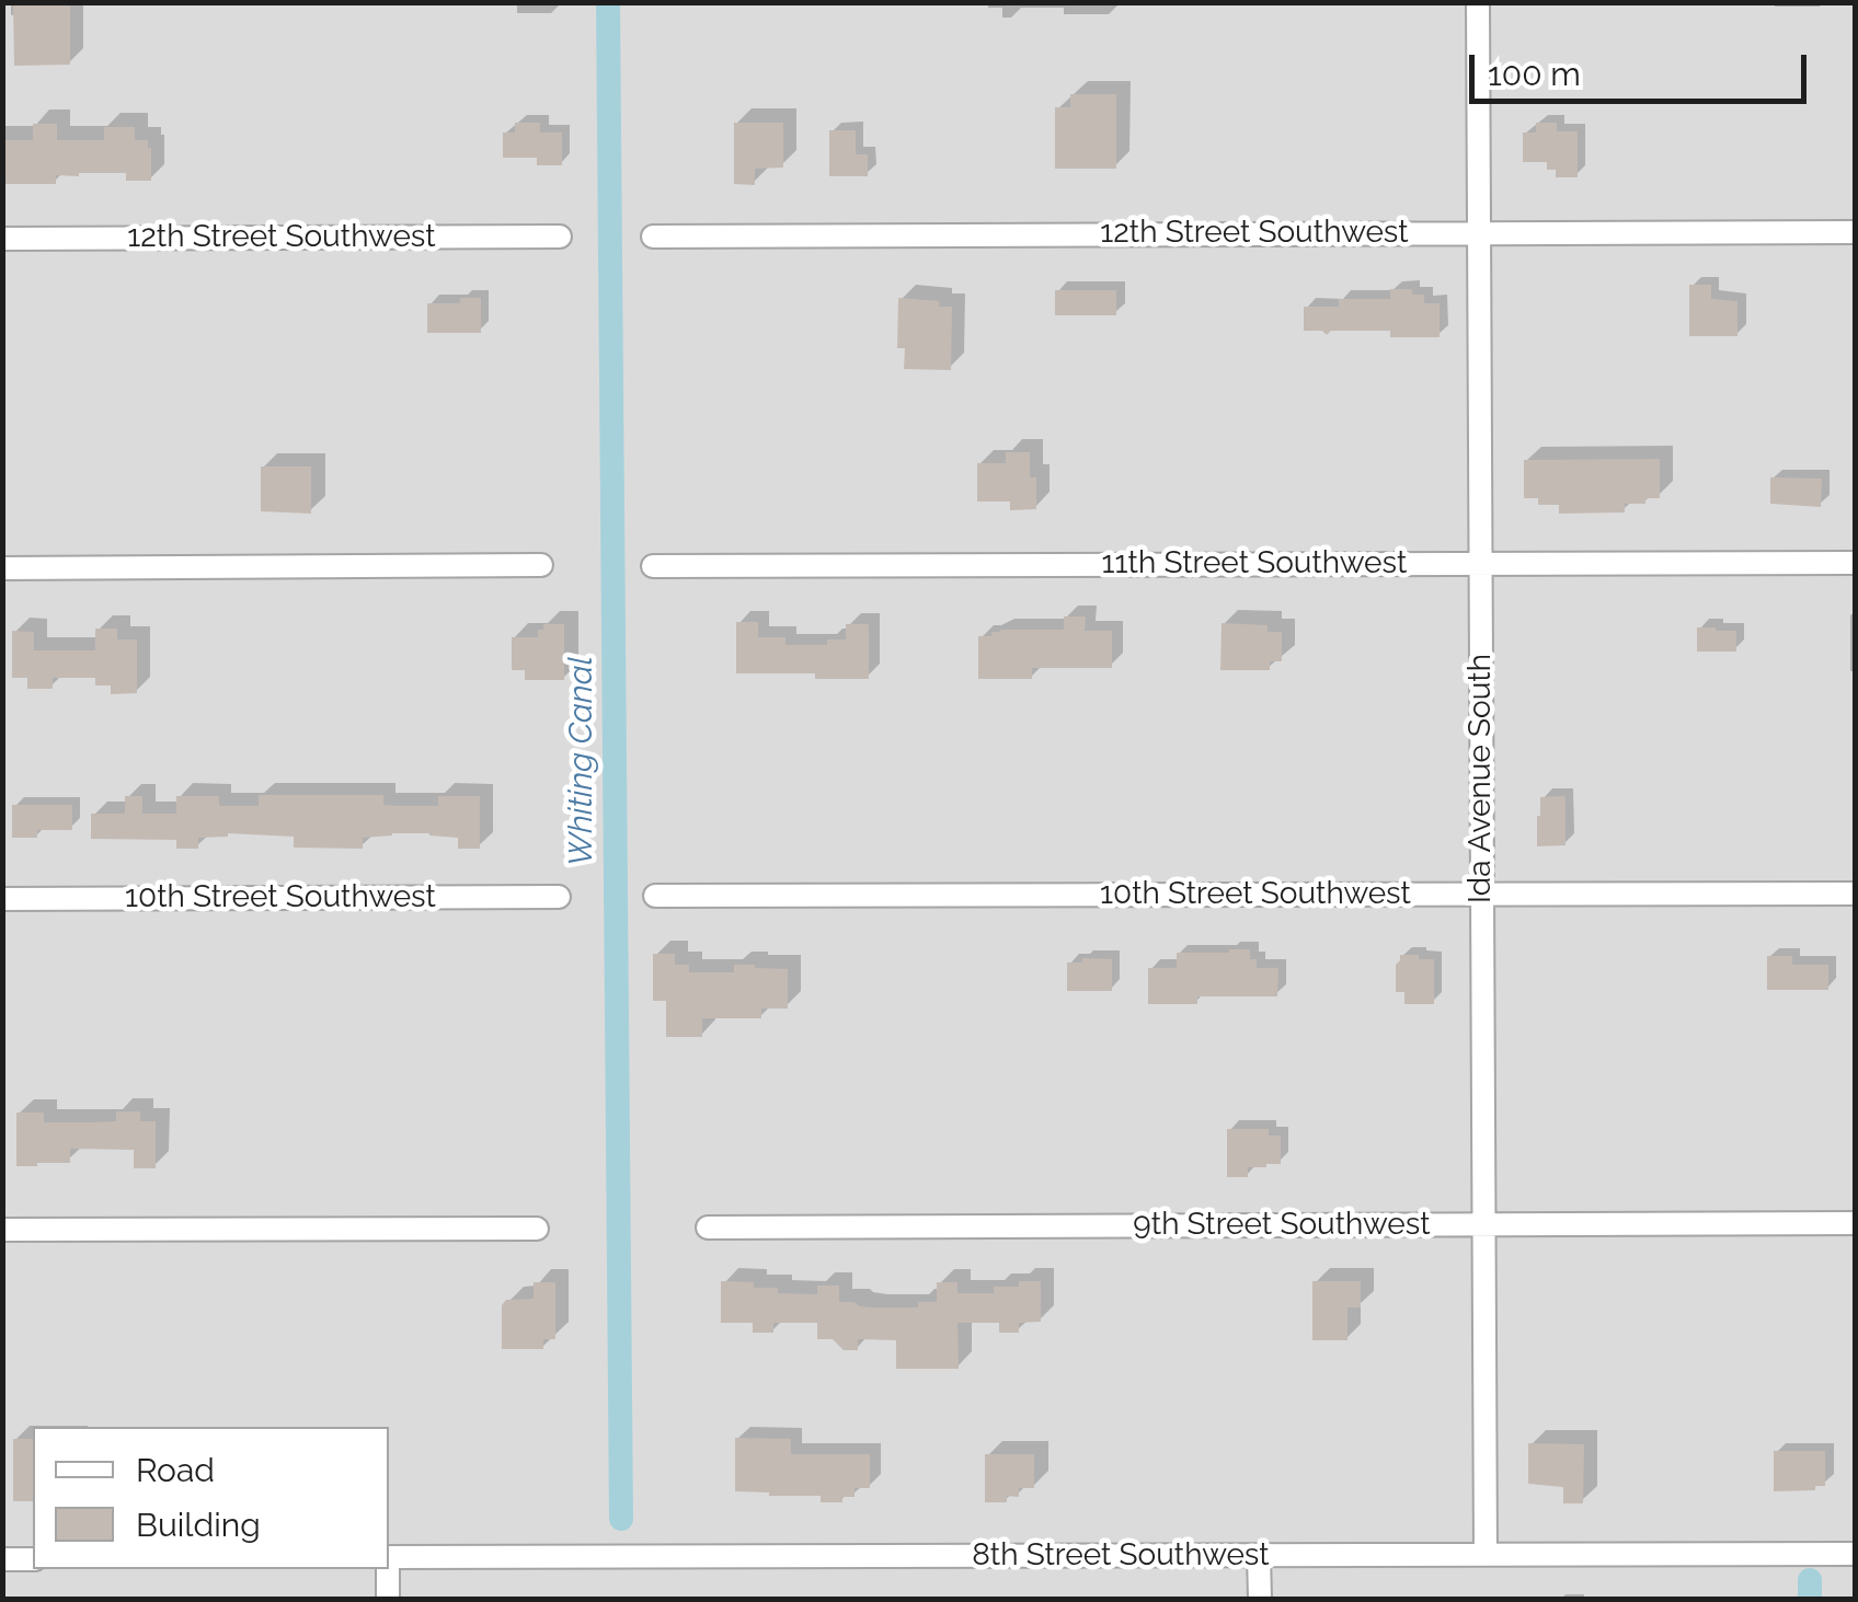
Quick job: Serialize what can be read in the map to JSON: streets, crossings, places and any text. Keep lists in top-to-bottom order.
{
  "streets": {
    "street": [
      "12th Street Southwest",
      "11th Street Southwest",
      "Ida Avenue South",
      "10th Street Southwest",
      "9th Street Southwest",
      "8th Street Southwest"
    ]
  },
  "crossings": [
    ["12th Street Southwest", "Ida Avenue South"],
    ["11th Street Southwest", "Ida Avenue South"],
    ["Ida Avenue South", "10th Street Southwest"],
    ["Ida Avenue South", "9th Street Southwest"],
    ["Ida Avenue South", "8th Street Southwest"]
  ],
  "water": ["Whiting Canal"],
  "legend": ["Road", "Building"],
  "scale_bar": "100 m"
}
